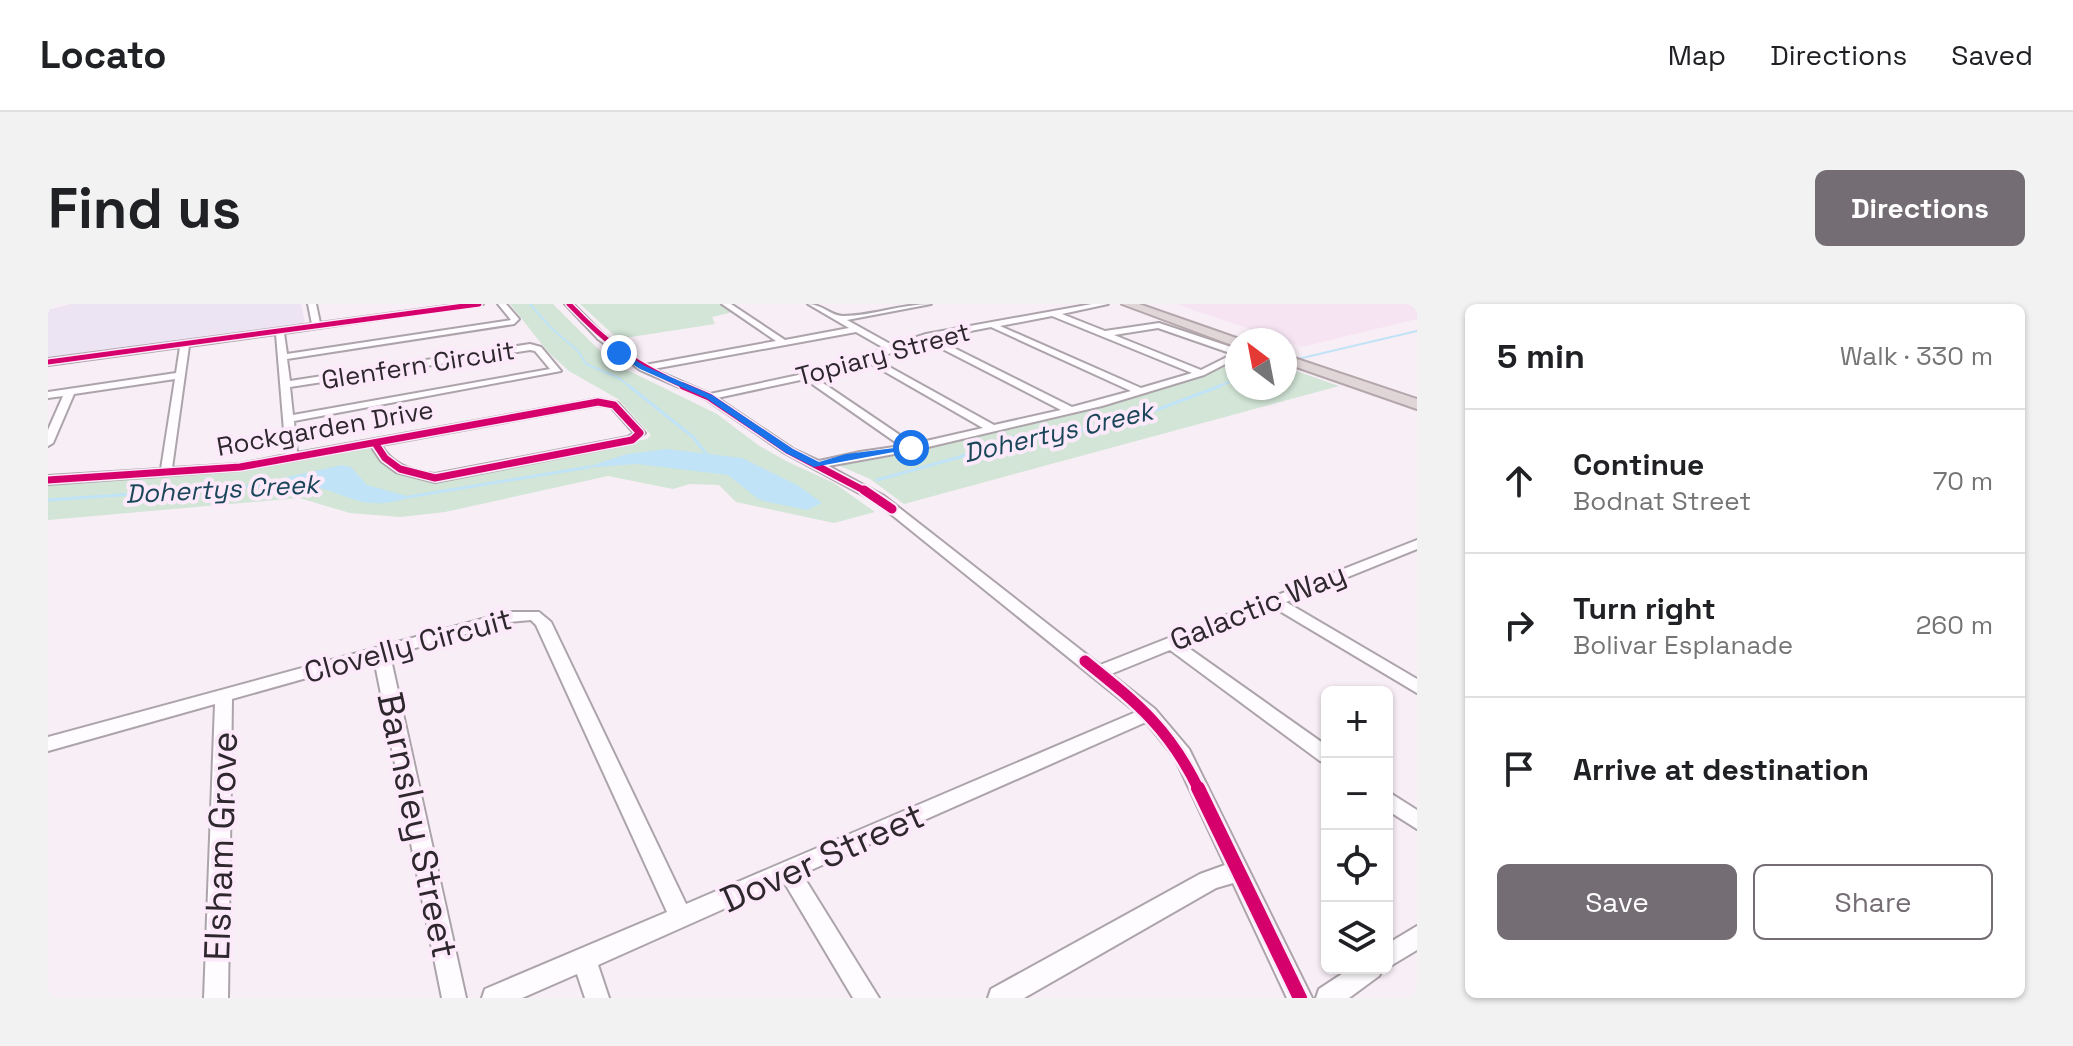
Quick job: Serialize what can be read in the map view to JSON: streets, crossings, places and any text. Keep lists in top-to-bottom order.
{
  "streets": {
    "street": [
      "Topiary Street",
      "Glenfern Circuit",
      "Rockgarden Drive",
      "Galactic Way",
      "Clovelly Circuit",
      "Barnsley Street",
      "Elsham Grove",
      "Dover Street"
    ]
  },
  "crossings": [
    ["Clovelly Circuit", "Barnsley Street"],
    ["Clovelly Circuit", "Elsham Grove"],
    ["Clovelly Circuit", "Dover Street"]
  ],
  "water": ["Dohertys Creek"],
  "north": "top left",
  "page": {
    "header": "Locato",
    "nav": ["Map", "Directions", "Saved"],
    "buttons": [
      "Directions",
      ["Save", "Share"]
    ],
    "title": "Find us",
    "heading": ["5 min", "Walk · 330 m"],
    "list": [
      ["Continue", "Bodnat Street", "70 m"],
      ["Turn right", "Bolivar Esplanade", "260 m"],
      "Arrive at destination"
    ],
    "map_buttons": ["+", "−"]
  }
}
